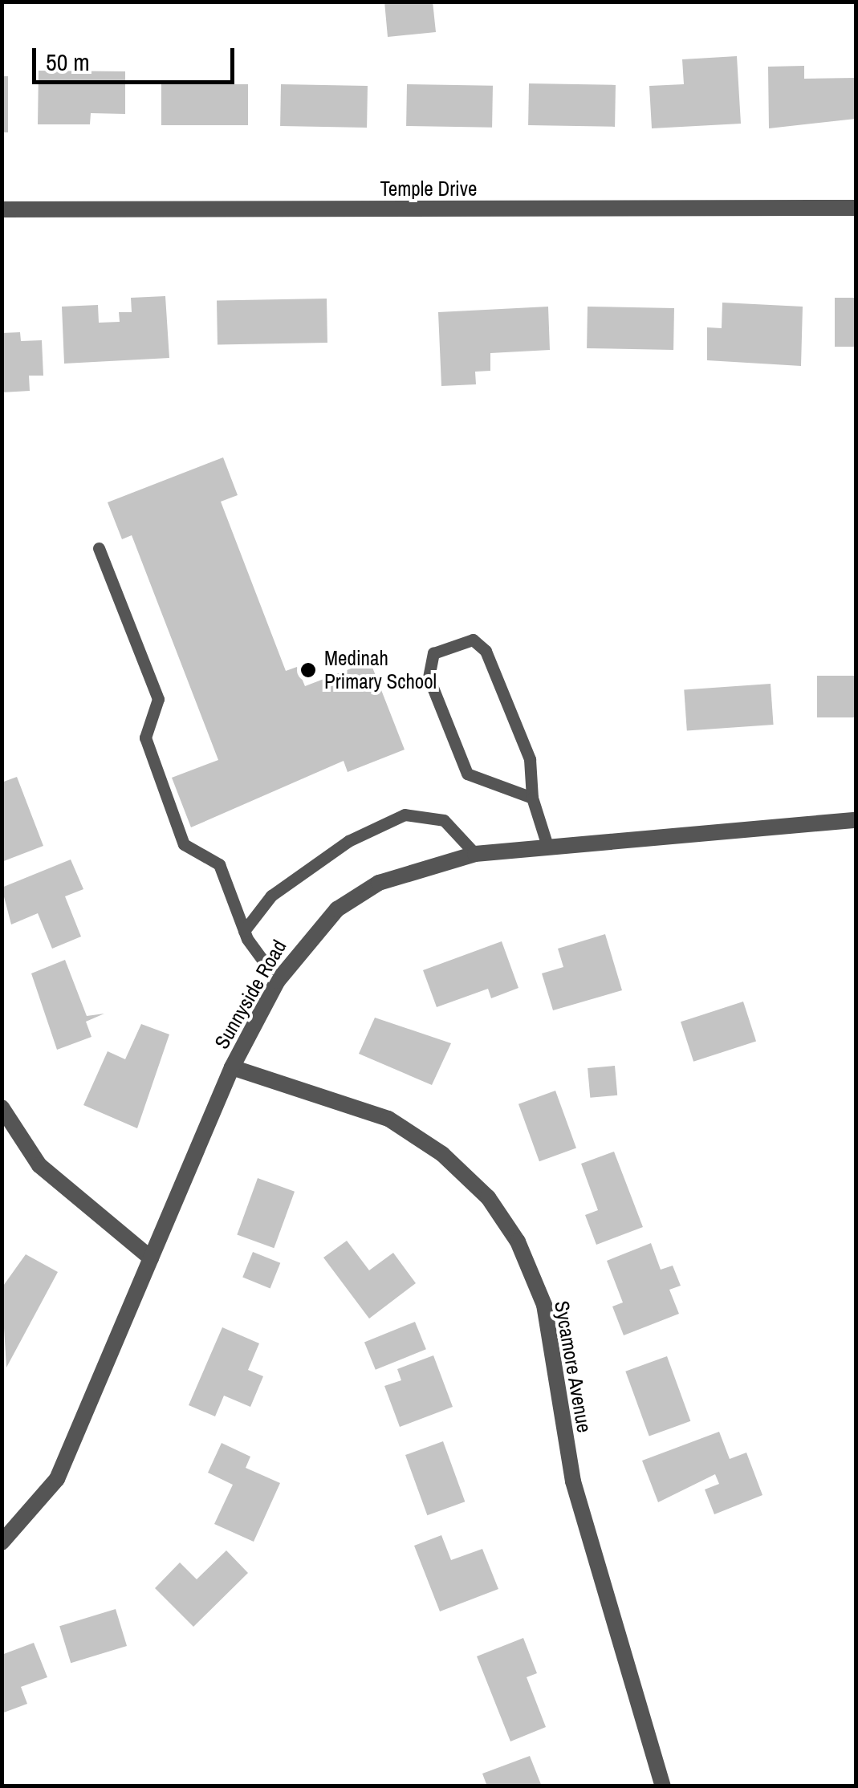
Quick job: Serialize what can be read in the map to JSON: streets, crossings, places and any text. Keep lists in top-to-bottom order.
{
  "streets": {
    "street": ["Temple Drive", "Sunnyside Road", "Sycamore Avenue"]
  },
  "crossings": [
    ["Sunnyside Road", "Sycamore Avenue"]
  ],
  "places": ["Medinah Primary School"],
  "scale_bar": "50 m"
}
